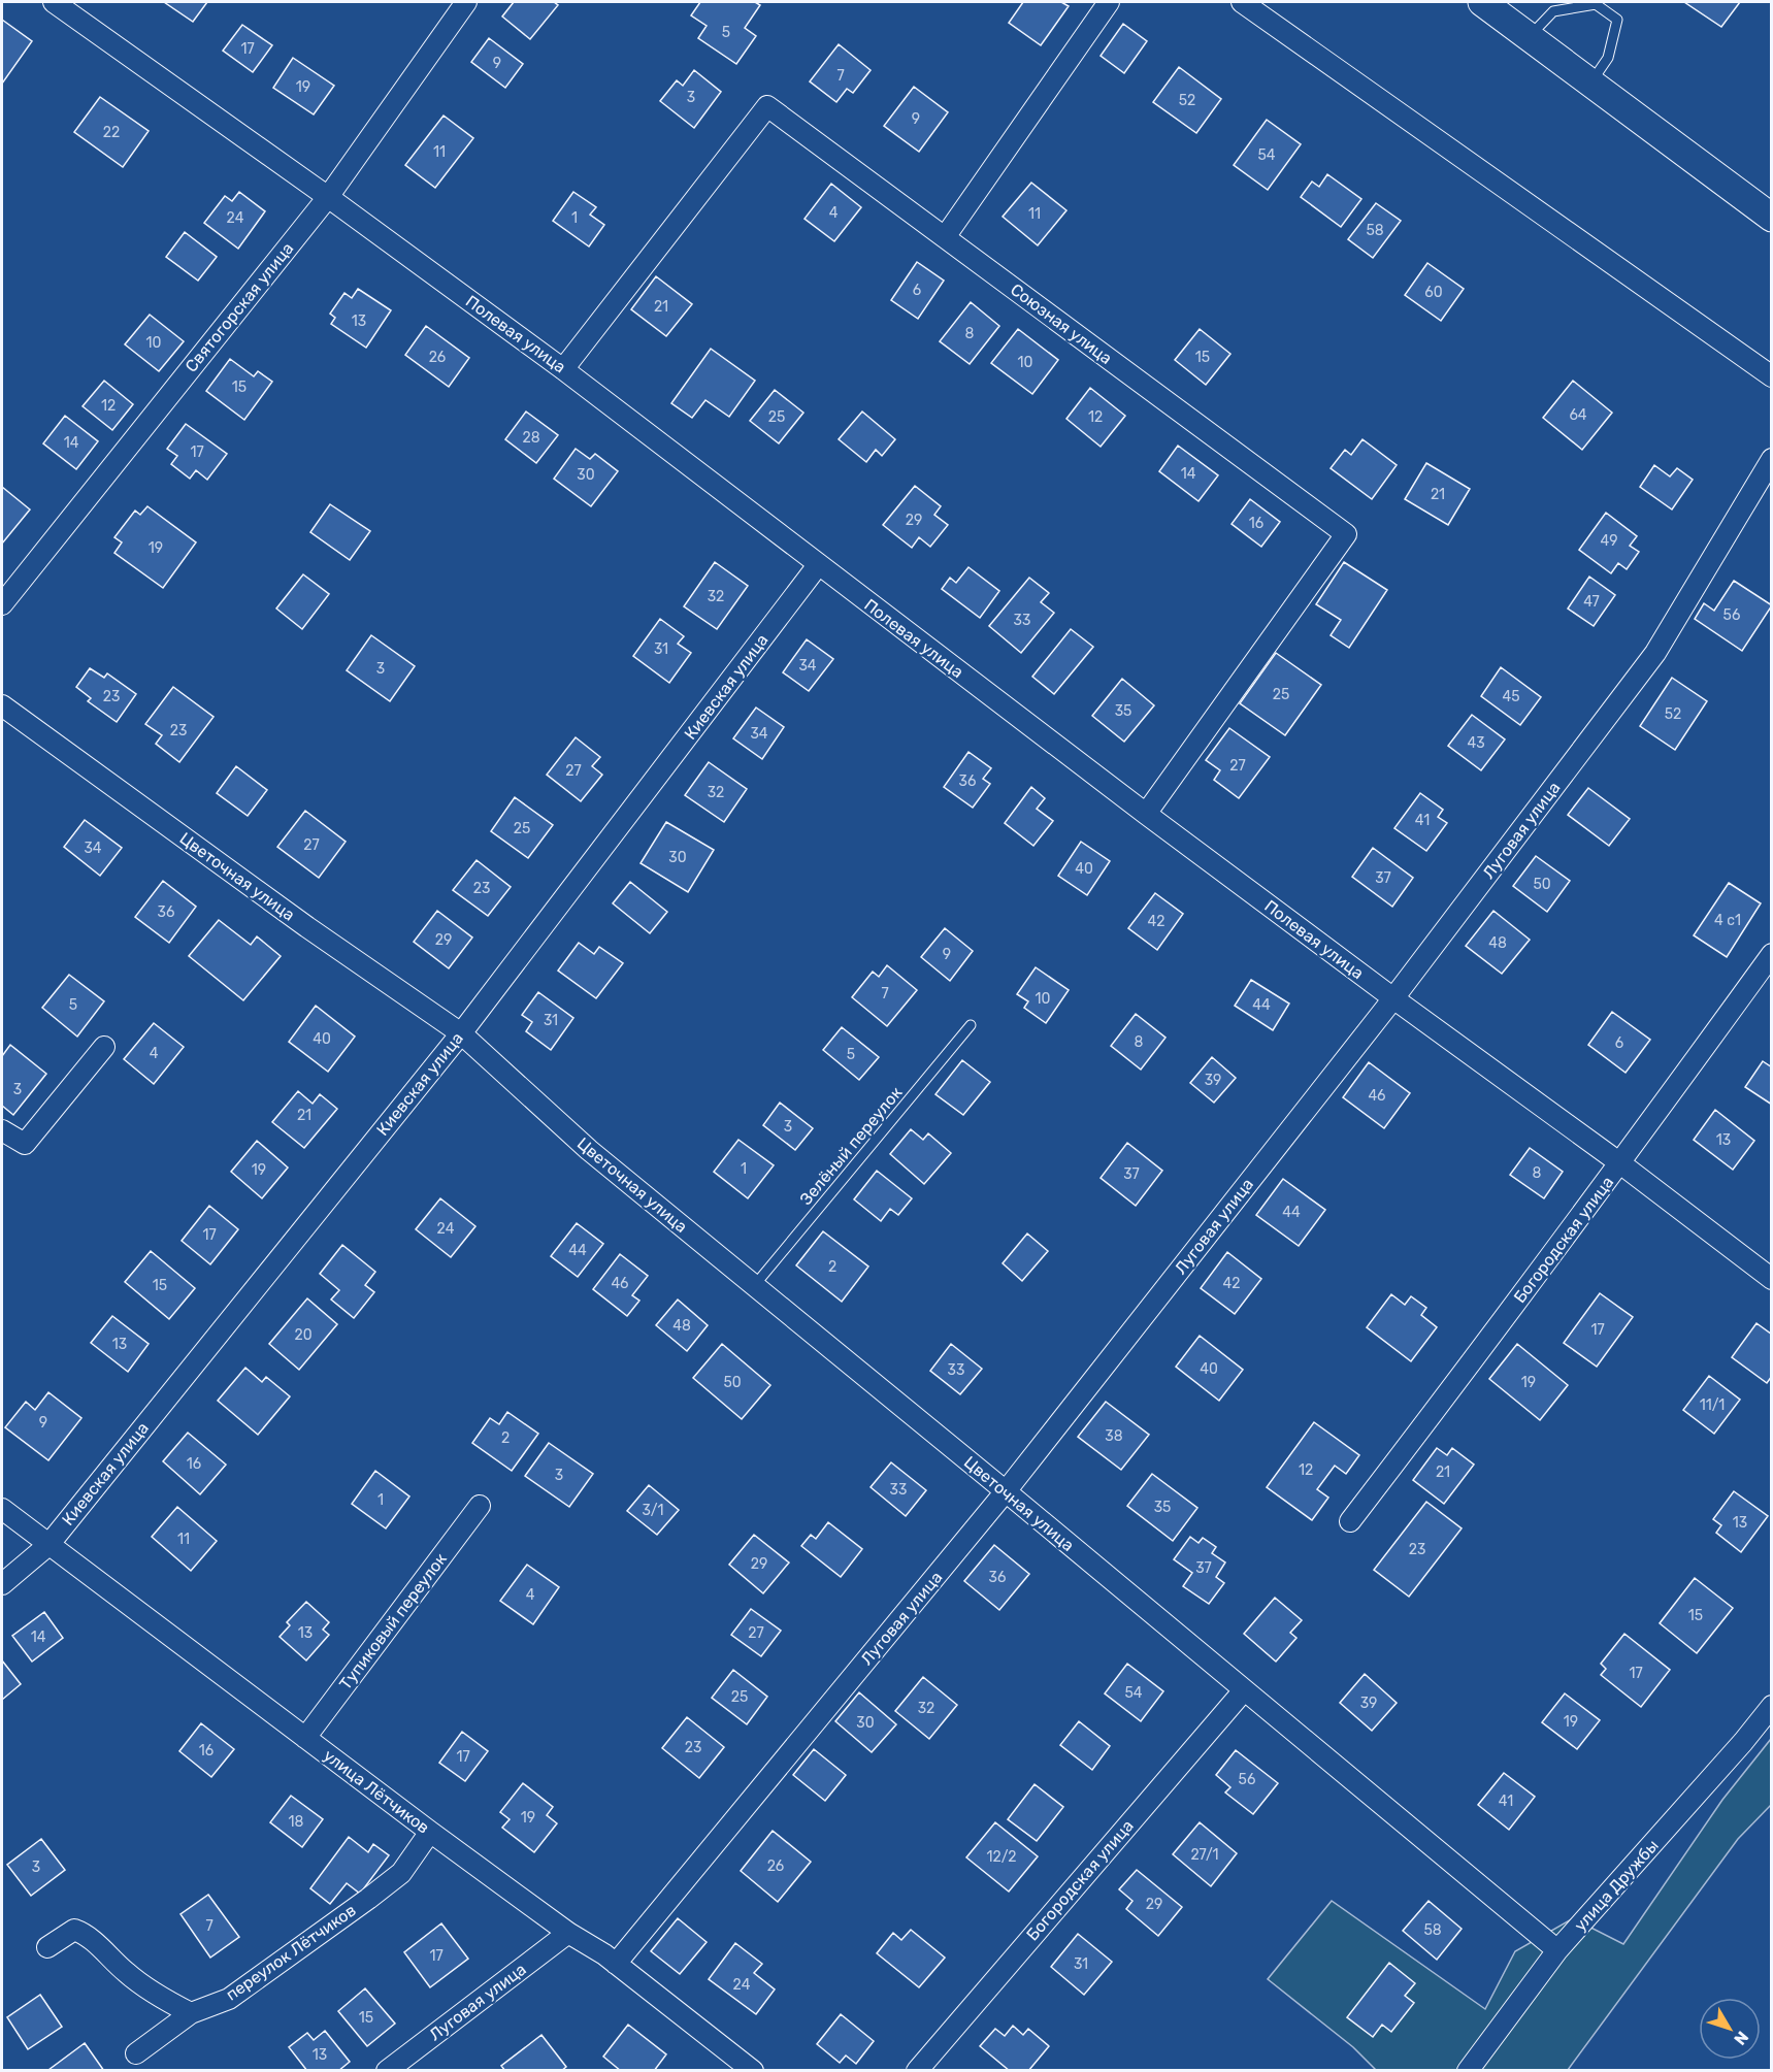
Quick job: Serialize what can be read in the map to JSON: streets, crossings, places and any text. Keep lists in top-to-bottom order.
{
  "streets": {
    "street": [
      "Святогорская улица",
      "Союзная улица",
      "Полевая улица",
      "Киевская улица",
      "Луговая улица",
      "Цветочная улица",
      "Богородская улица",
      "Тупиковый переулок",
      "улица Лётчиков",
      "улица Дружбы",
      "переулок Лётчиков"
    ],
    "lane": ["Зелёный переулок"]
  },
  "crossings": [
    ["Святогорская улица", "Полевая улица"],
    ["Союзная улица", "Полевая улица"],
    ["Полевая улица", "Киевская улица"],
    ["Полевая улица", "Луговая улица"],
    ["Полевая улица", "Богородская улица"],
    ["Киевская улица", "Цветочная улица"],
    ["Киевская улица", "улица Лётчиков"],
    ["Луговая улица", "Цветочная улица"],
    ["Луговая улица", "улица Лётчиков"],
    ["Цветочная улица", "Зелёный переулок"],
    ["Цветочная улица", "Богородская улица"],
    ["Цветочная улица", "улица Дружбы"],
    ["Тупиковый переулок", "улица Лётчиков"],
    ["улица Лётчиков", "переулок Лётчиков"]
  ],
  "house_numbers": [
    "5",
    "17",
    "9",
    "7",
    "19",
    "3",
    "52",
    "9",
    "22",
    "11",
    "54",
    "4",
    "11",
    "24",
    "1",
    "58",
    "6",
    "60",
    "21",
    "13",
    "8",
    "10",
    "26",
    "15",
    "10",
    "15",
    "12",
    "64",
    "25",
    "12",
    "28",
    "14",
    "17",
    "14",
    "30",
    "21",
    "29",
    "16",
    "49",
    "19",
    "32",
    "47",
    "56",
    "33",
    "31",
    "34",
    "3",
    "25",
    "23",
    "45",
    "35",
    "52",
    "23",
    "34",
    "43",
    "27",
    "27",
    "36",
    "32",
    "41",
    "25",
    "27",
    "34",
    "30",
    "40",
    "37",
    "50",
    "23",
    "36",
    "4 с1",
    "42",
    "29",
    "48",
    "9",
    "7",
    "10",
    "5",
    "44",
    "31",
    "40",
    "8",
    "6",
    "4",
    "5",
    "39",
    "3",
    "46",
    "21",
    "3",
    "13",
    "1",
    "19",
    "8",
    "37",
    "44",
    "24",
    "17",
    "44",
    "2",
    "46",
    "42",
    "15",
    "48",
    "17",
    "20",
    "13",
    "40",
    "33",
    "50",
    "19",
    "11/1",
    "9",
    "38",
    "2",
    "16",
    "12",
    "21",
    "3",
    "33",
    "1",
    "35",
    "3/1",
    "13",
    "11",
    "23",
    "29",
    "37",
    "36",
    "4",
    "15",
    "13",
    "27",
    "14",
    "17",
    "54",
    "25",
    "39",
    "32",
    "19",
    "30",
    "23",
    "16",
    "17",
    "56",
    "41",
    "19",
    "18",
    "27/1",
    "12/2",
    "26",
    "3",
    "29",
    "7",
    "58",
    "17",
    "31",
    "24",
    "15",
    "13"
  ],
  "north": "bottom right"
}
